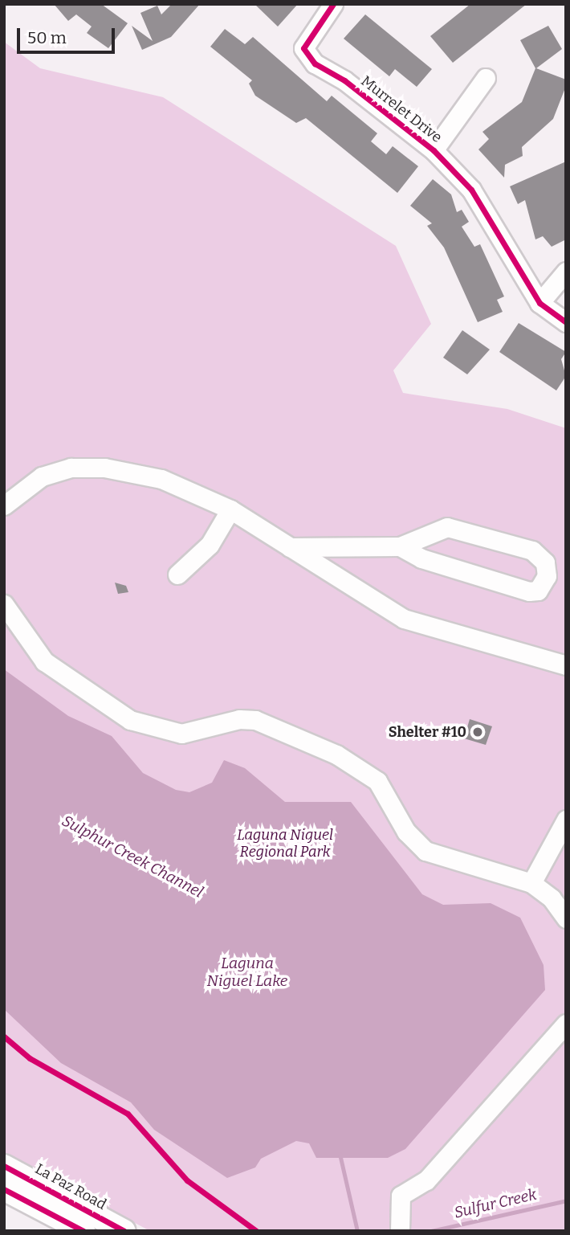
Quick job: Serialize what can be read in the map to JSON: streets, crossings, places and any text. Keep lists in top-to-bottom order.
{
  "streets": {
    "main road": ["La Paz Road"],
    "street": ["Murrelet Drive"]
  },
  "water": ["Sulphur Creek Channel", "Laguna Niguel Lake", "Sulfur Creek"],
  "parks": ["Laguna Niguel Regional Park"],
  "places": ["Shelter #10"],
  "scale_bar": "50 m"
}
